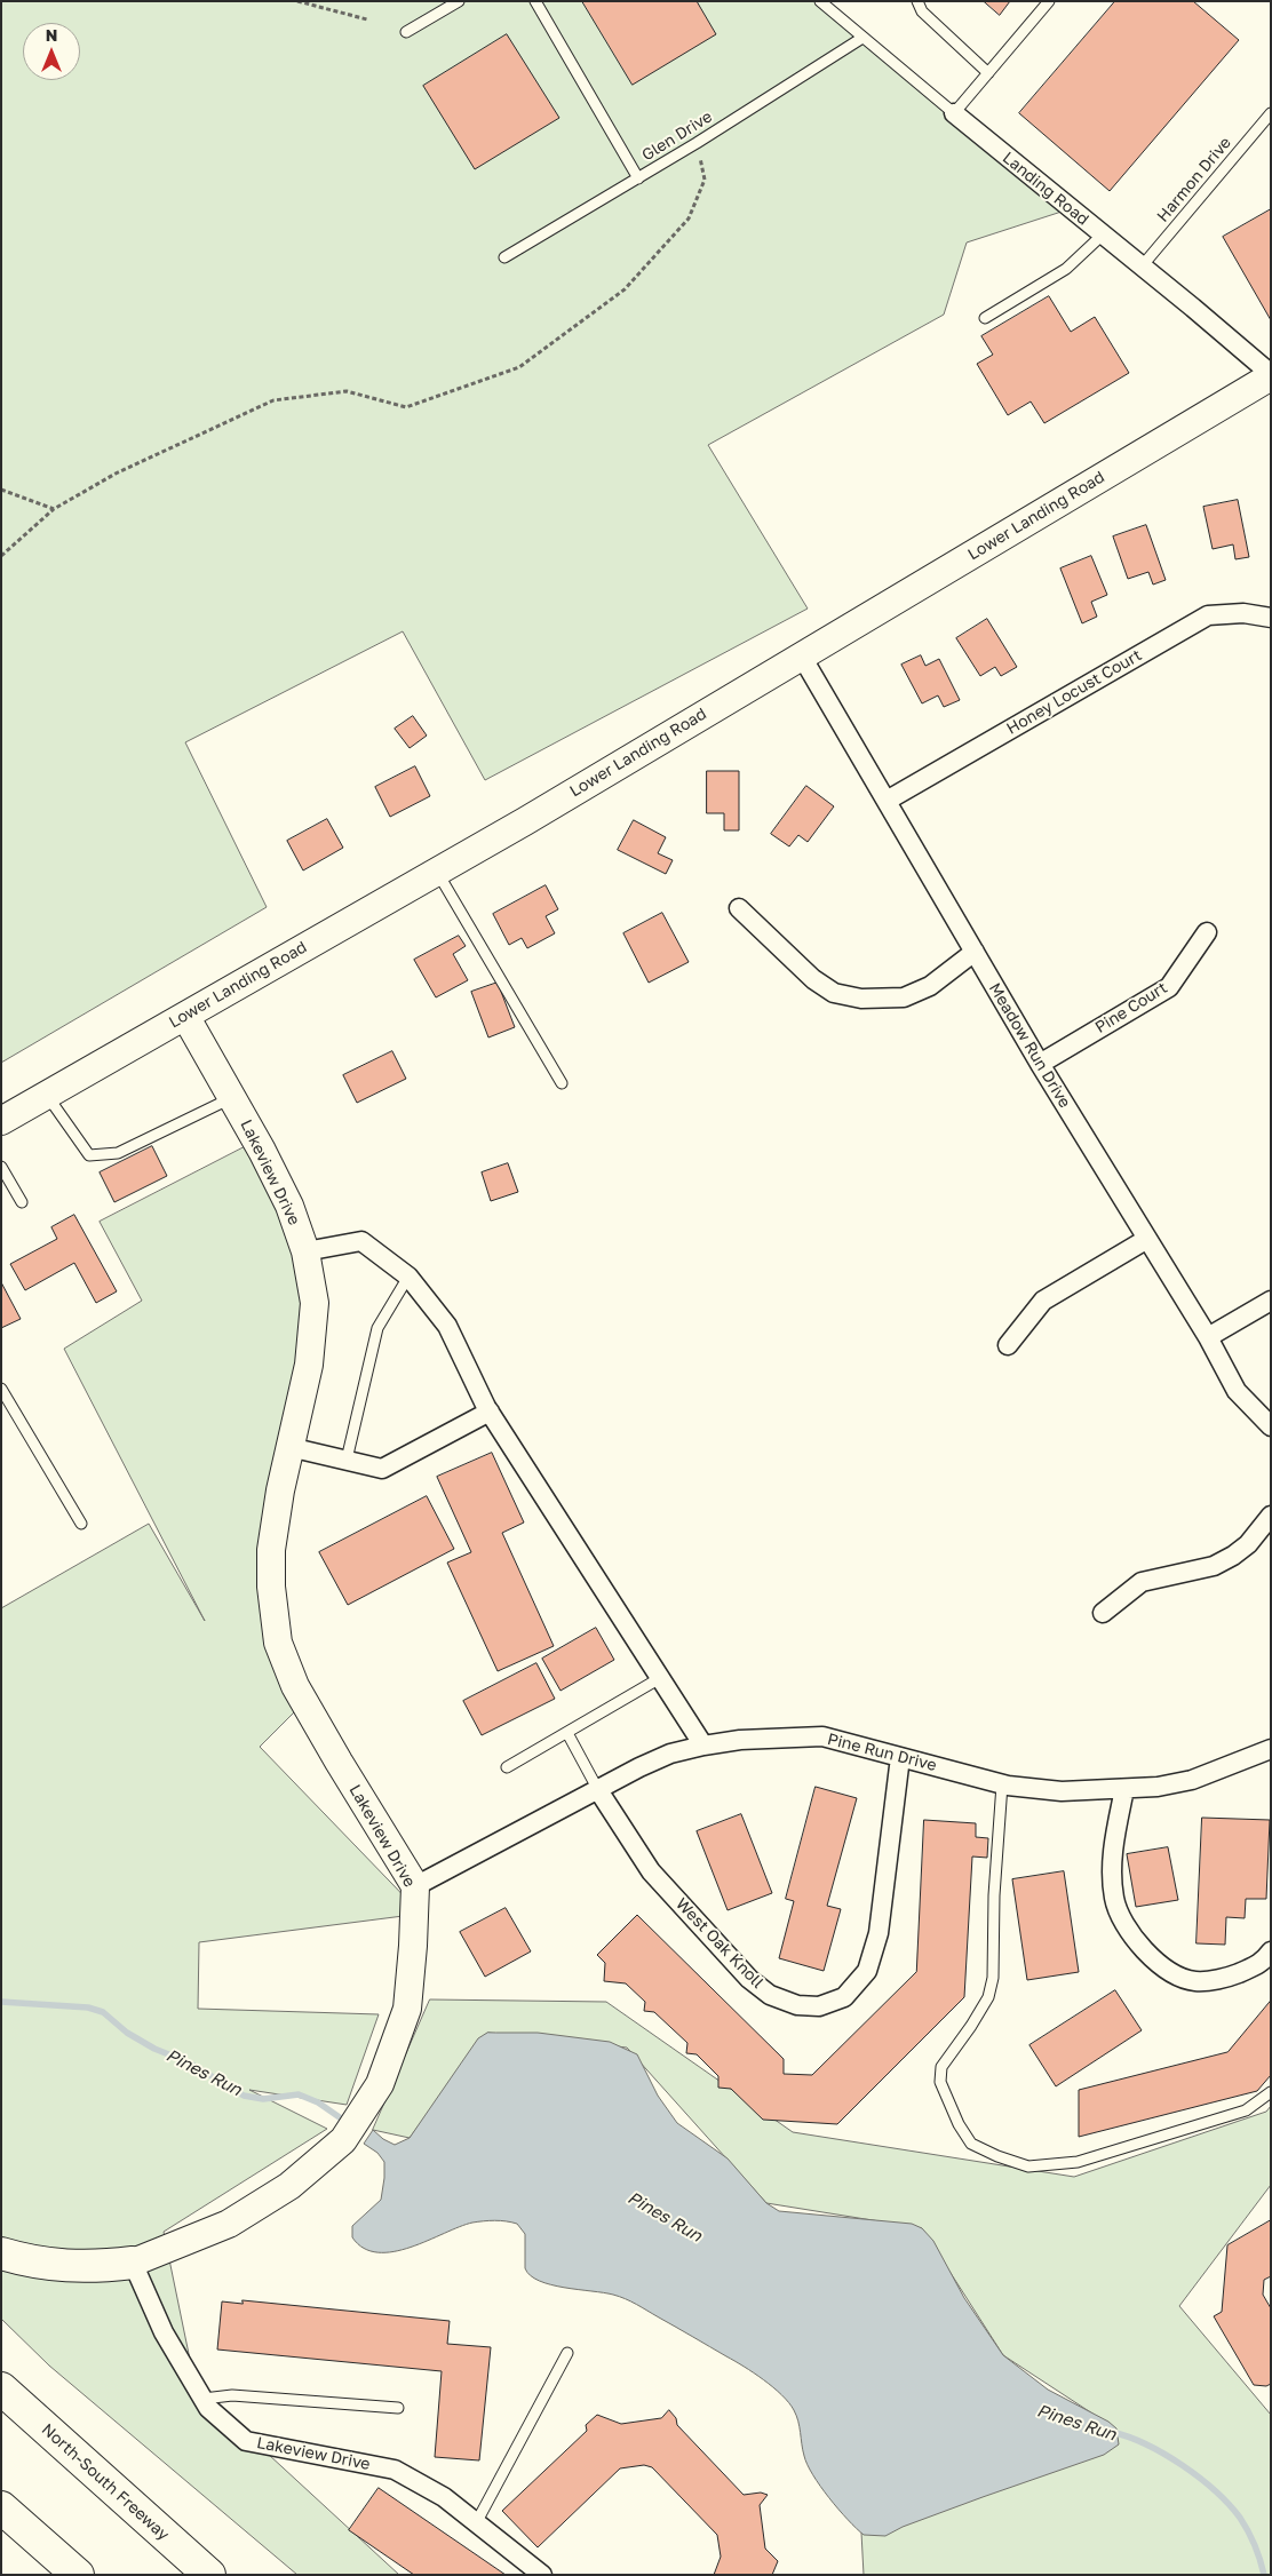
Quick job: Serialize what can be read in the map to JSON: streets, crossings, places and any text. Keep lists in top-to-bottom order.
{
  "streets": {
    "highway": ["North-South Freeway"],
    "main road": ["Lower Landing Road", "Lakeview Drive"],
    "street": [
      "Landing Road",
      "Honey Locust Court",
      "Pine Court",
      "Meadow Run Drive",
      "Pine Run Drive",
      "West Oak Knoll"
    ],
    "lane": ["Glen Drive", "Harmon Drive"]
  },
  "crossings": [
    ["Glen Drive", "Landing Road"],
    ["Harmon Drive", "Landing Road"],
    ["Landing Road", "Lower Landing Road"],
    ["Lower Landing Road", "Meadow Run Drive"],
    ["Lower Landing Road", "Lakeview Drive"],
    ["Honey Locust Court", "Meadow Run Drive"],
    ["Pine Court", "Meadow Run Drive"],
    ["Lakeview Drive", "Pine Run Drive"],
    ["Pine Run Drive", "West Oak Knoll"]
  ],
  "water": ["Pines Run"],
  "north": "top"
}
